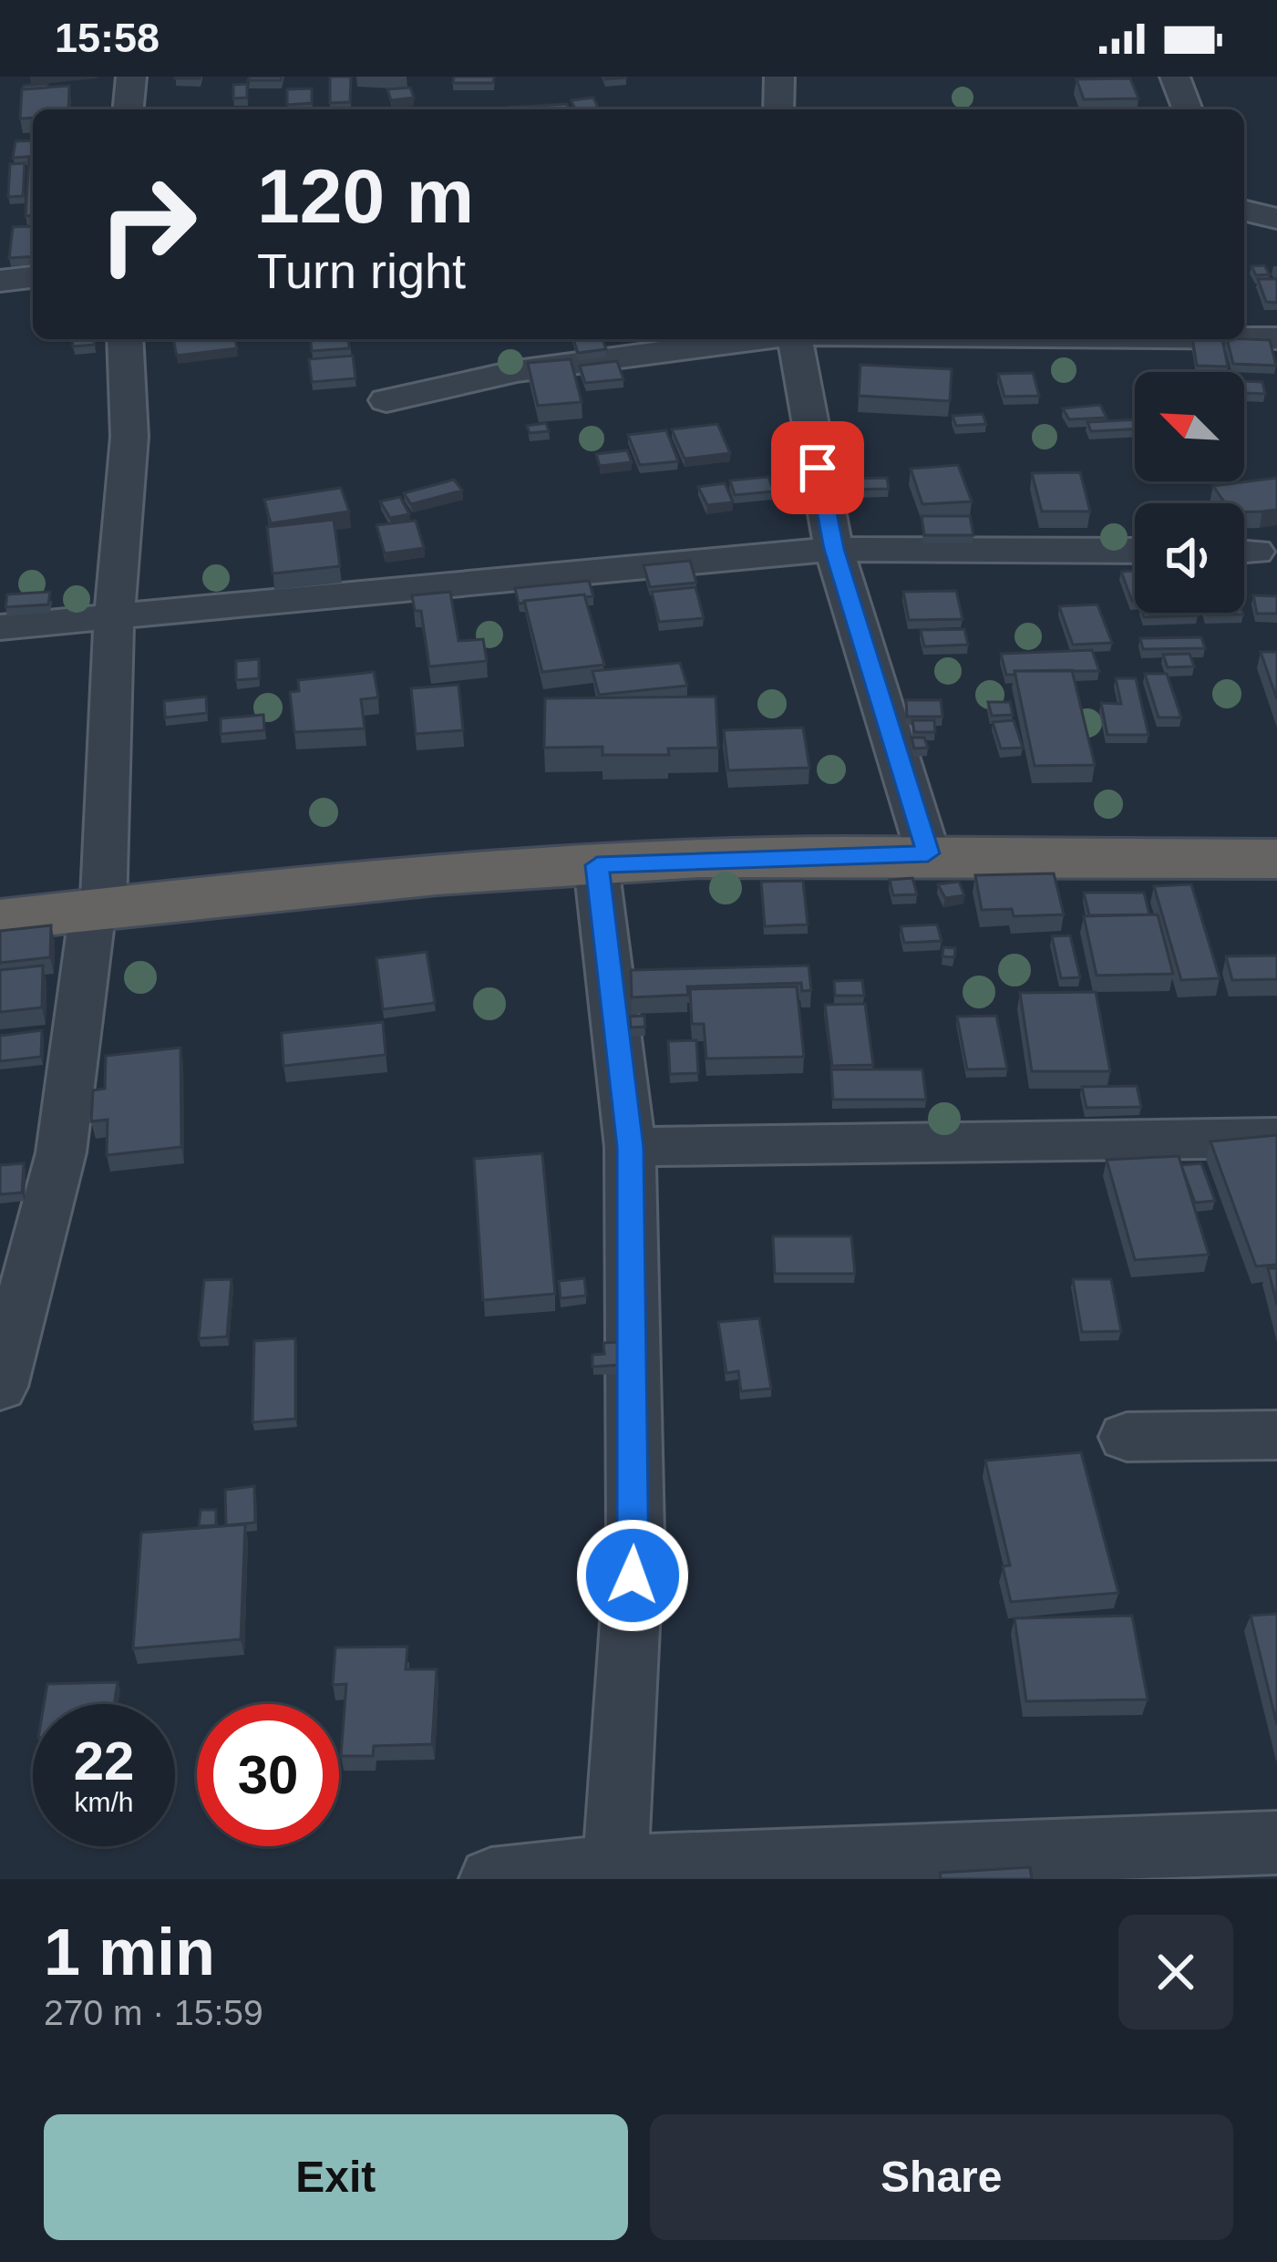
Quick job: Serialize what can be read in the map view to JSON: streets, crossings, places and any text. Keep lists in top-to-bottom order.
{
  "north": "top left",
  "page": {
    "status": "15:58",
    "turn": ["120 m", "Turn right"],
    "speed": "22 km/h",
    "limit": "30",
    "heading": ["1 min", "270 m · 15:59"],
    "buttons": ["Exit", "Share"]
  }
}
